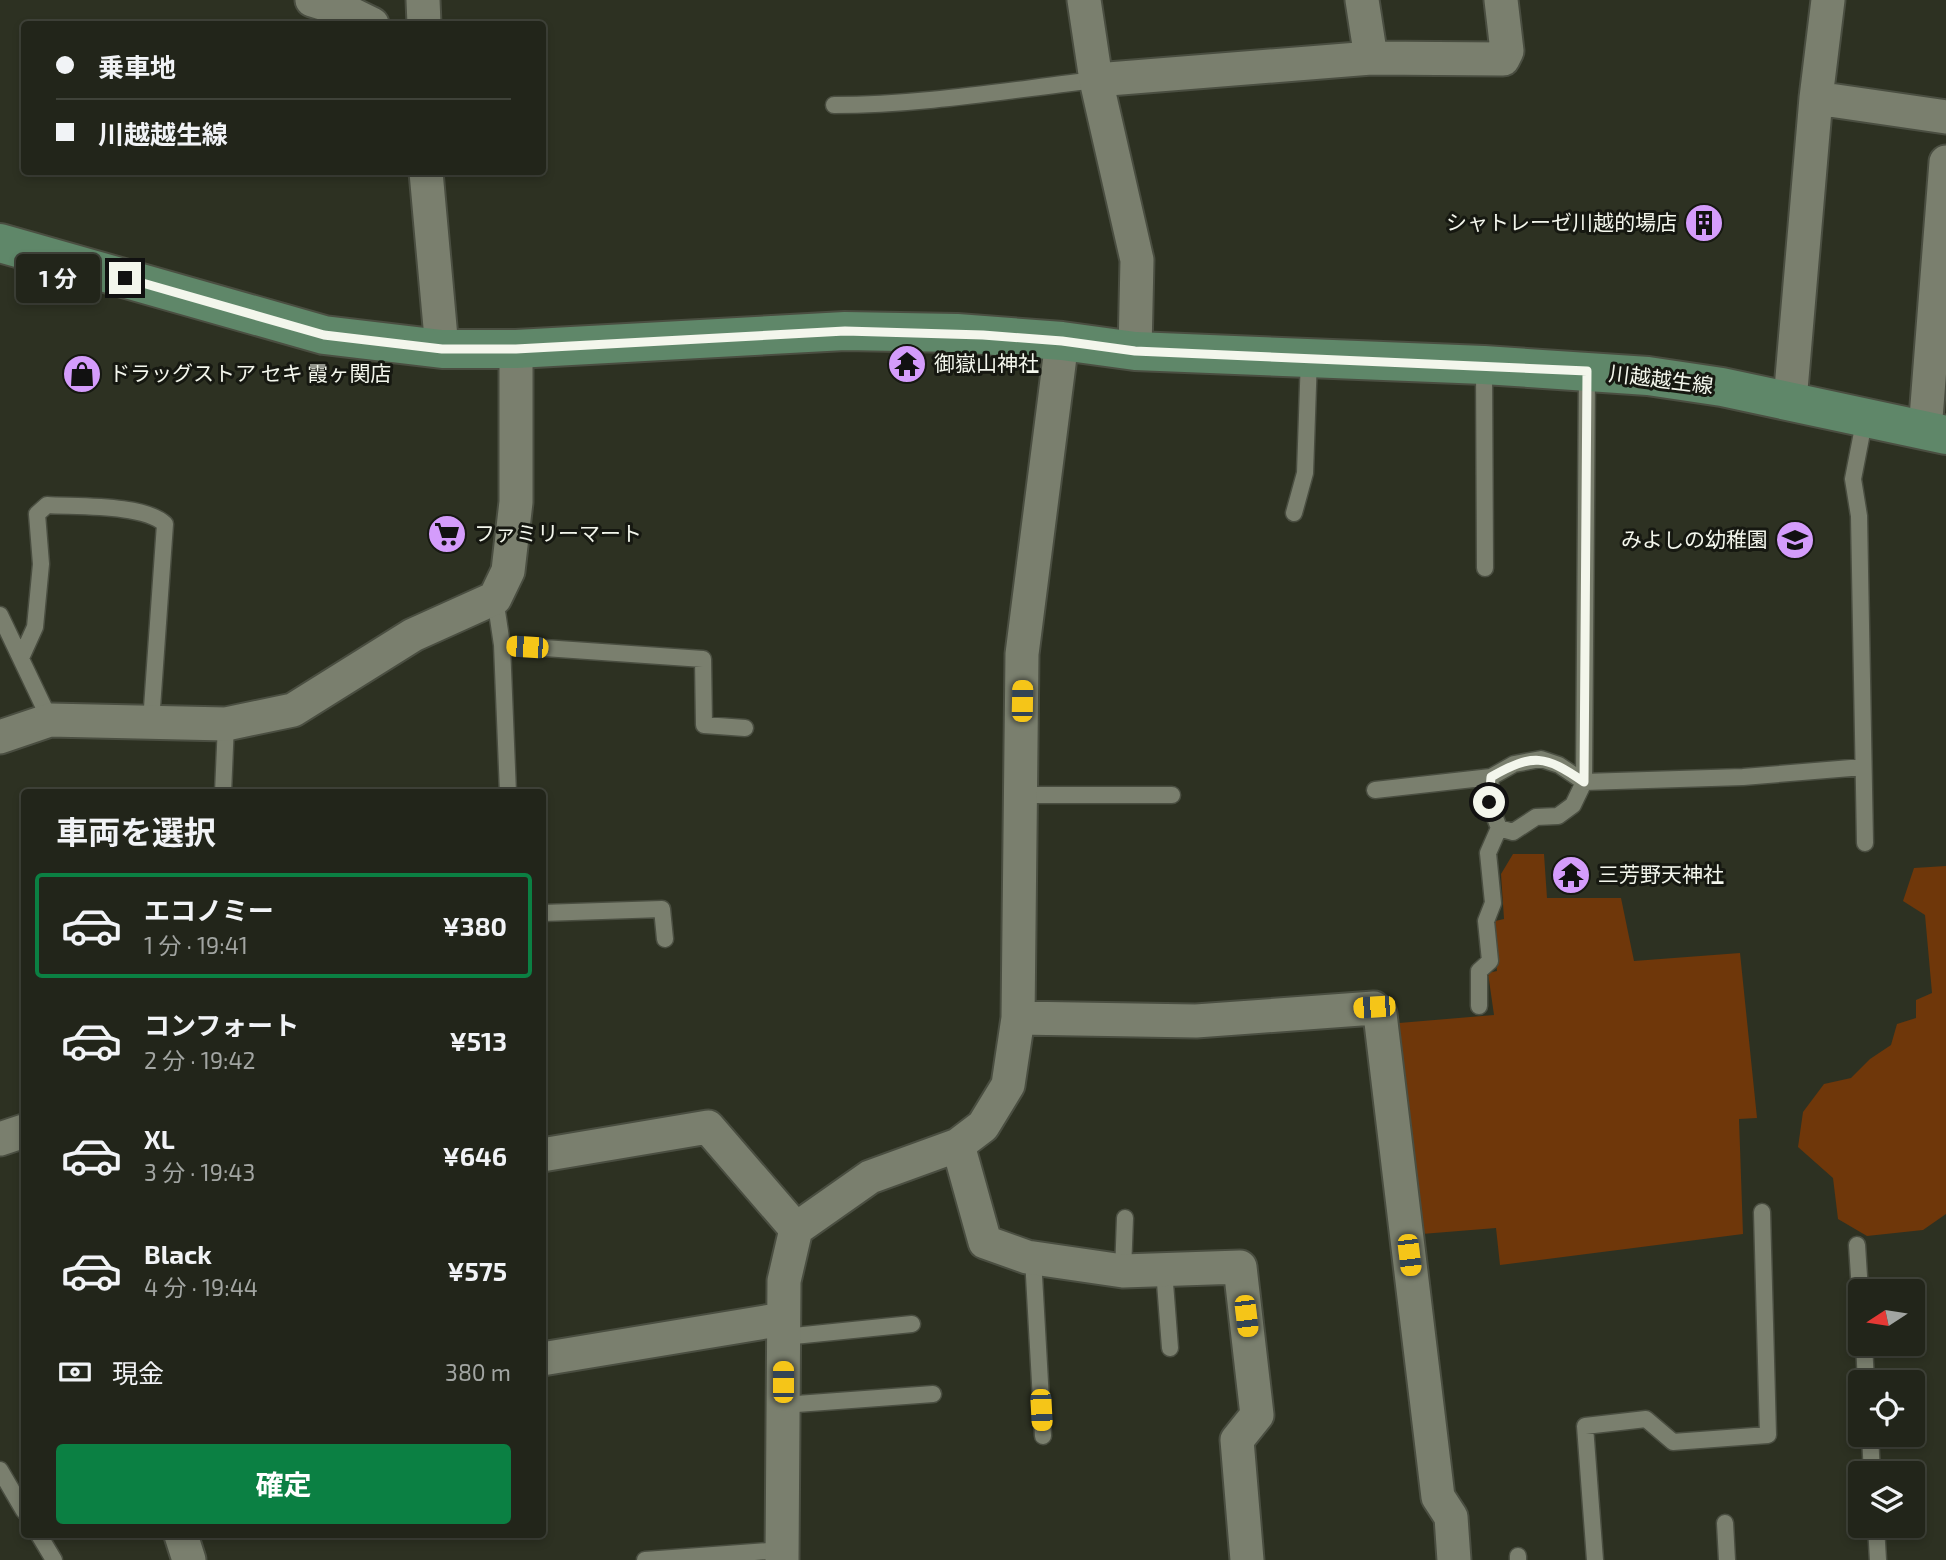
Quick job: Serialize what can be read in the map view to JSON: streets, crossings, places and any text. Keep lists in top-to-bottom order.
{
  "streets": {
    "main road": ["川越越生線"]
  },
  "places": {
    "building": ["シャトレーゼ川越的場店"],
    "temple": ["御嶽山神社", "三芳野天神社"],
    "shop": ["ドラッグストア セキ 霞ヶ関店"],
    "supermarket": ["ファミリーマート"],
    "school or university": ["みよしの幼稚園"]
  },
  "north": "left",
  "page": {
    "banner": ["乗車地", "川越越生線"],
    "bubble": "1 分",
    "heading": "車両を選択",
    "list": [
      {
        "name": "エコノミー",
        "note": "1 分 · 19:41",
        "value": "¥380"
      },
      {
        "name": "コンフォート",
        "note": "2 分 · 19:42",
        "value": "¥513"
      },
      {
        "name": "XL",
        "note": "3 分 · 19:43",
        "value": "¥646"
      },
      {
        "name": "Black",
        "note": "4 分 · 19:44",
        "value": "¥575"
      }
    ],
    "pay": ["現金", "380 m"],
    "buttons": "確定"
  }
}
